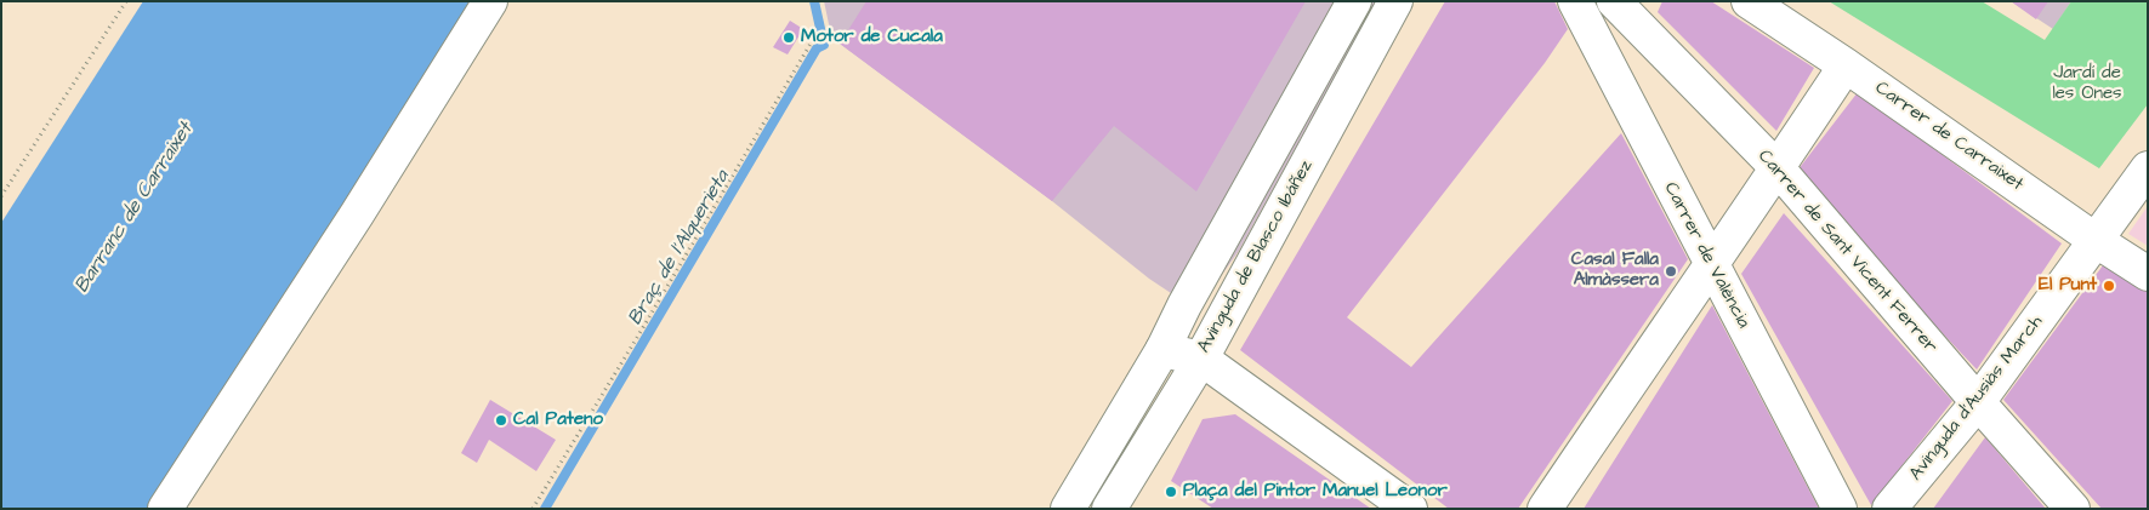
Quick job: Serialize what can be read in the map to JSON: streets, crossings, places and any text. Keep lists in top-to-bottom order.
{
  "streets": {
    "street": [
      "Carrer de Carraixet",
      "Carrer de Sant Vicent Ferrer",
      "Carrer de València",
      "Avinguda de Blasco Ibáñez",
      "Avinguda d'Ausiàs March"
    ]
  },
  "crossings": [
    ["Carrer de Carraixet", "Avinguda d'Ausiàs March"],
    ["Carrer de Sant Vicent Ferrer", "Avinguda d'Ausiàs March"]
  ],
  "water": ["Barranc de Carraixet", "Braç de l'Alquerieta"],
  "parks": ["Jardí de les Ones"],
  "places": [
    "Motor de Cucala",
    "Casal Falla Almàssera",
    "El Punt",
    "Cal Pateno",
    "Plaça del Pintor Manuel Leonor"
  ]
}
